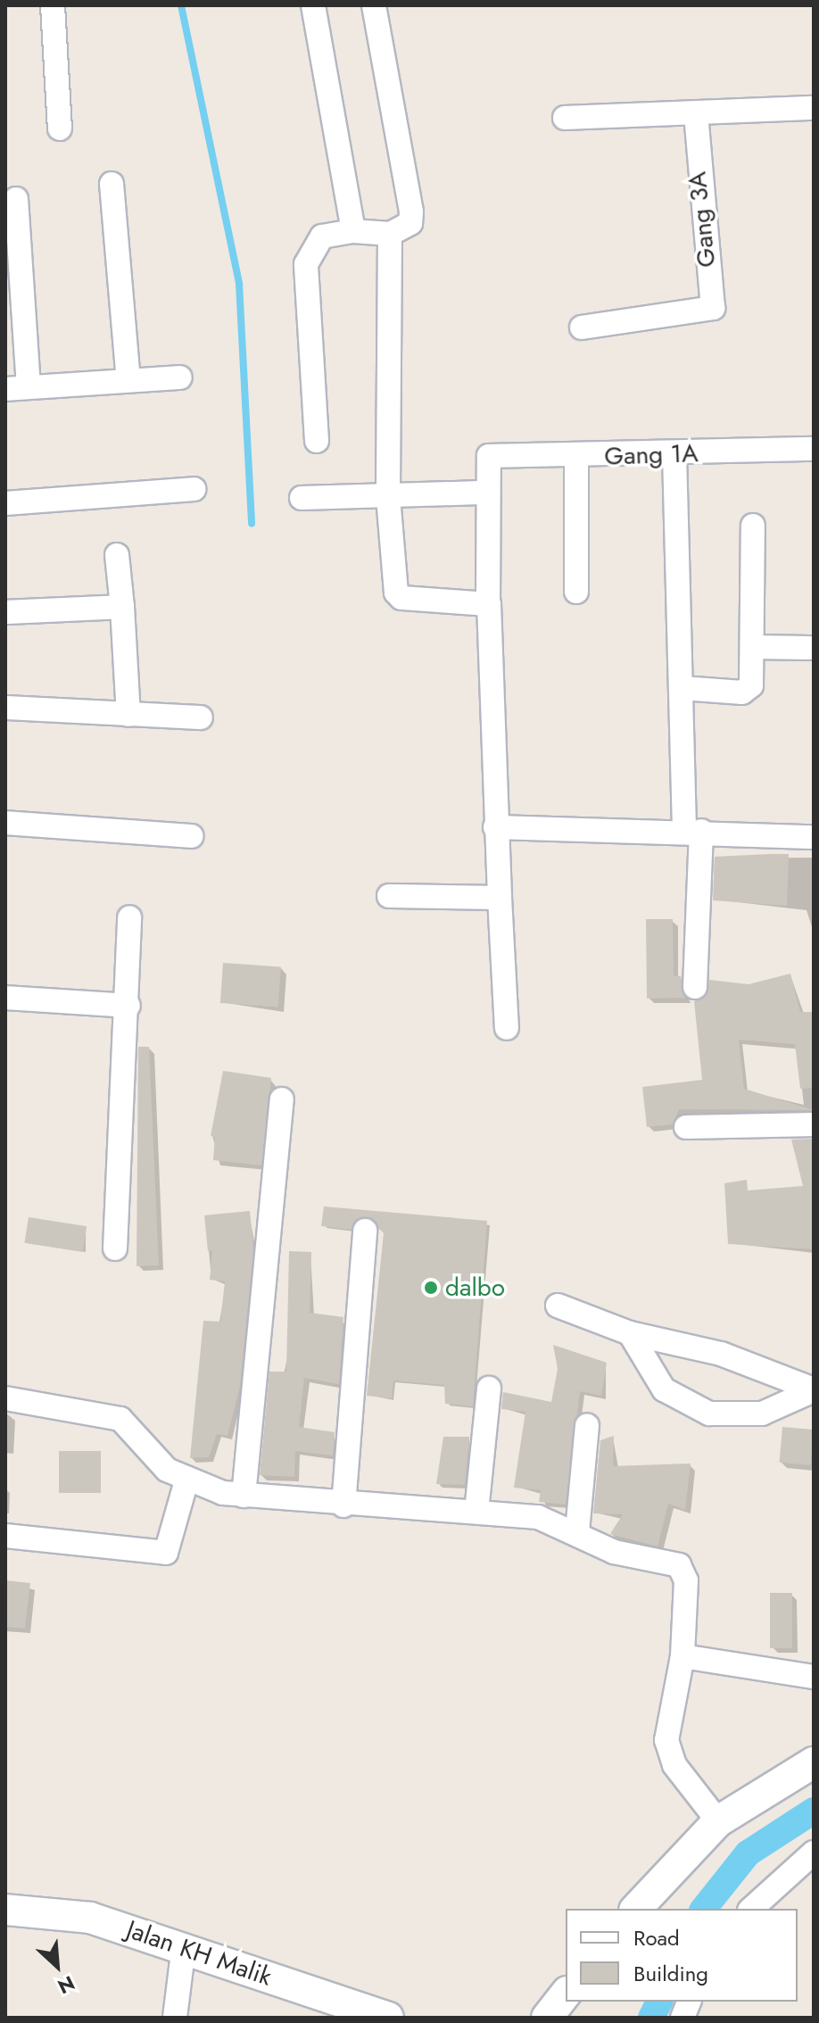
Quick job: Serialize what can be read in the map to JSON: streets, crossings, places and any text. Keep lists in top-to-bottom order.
{
  "streets": {
    "street": ["Gang 3A", "Gang 1A", "Jalan KH Malik"]
  },
  "places": ["dalbo"],
  "legend": ["Road", "Building"],
  "north": "bottom right"
}
